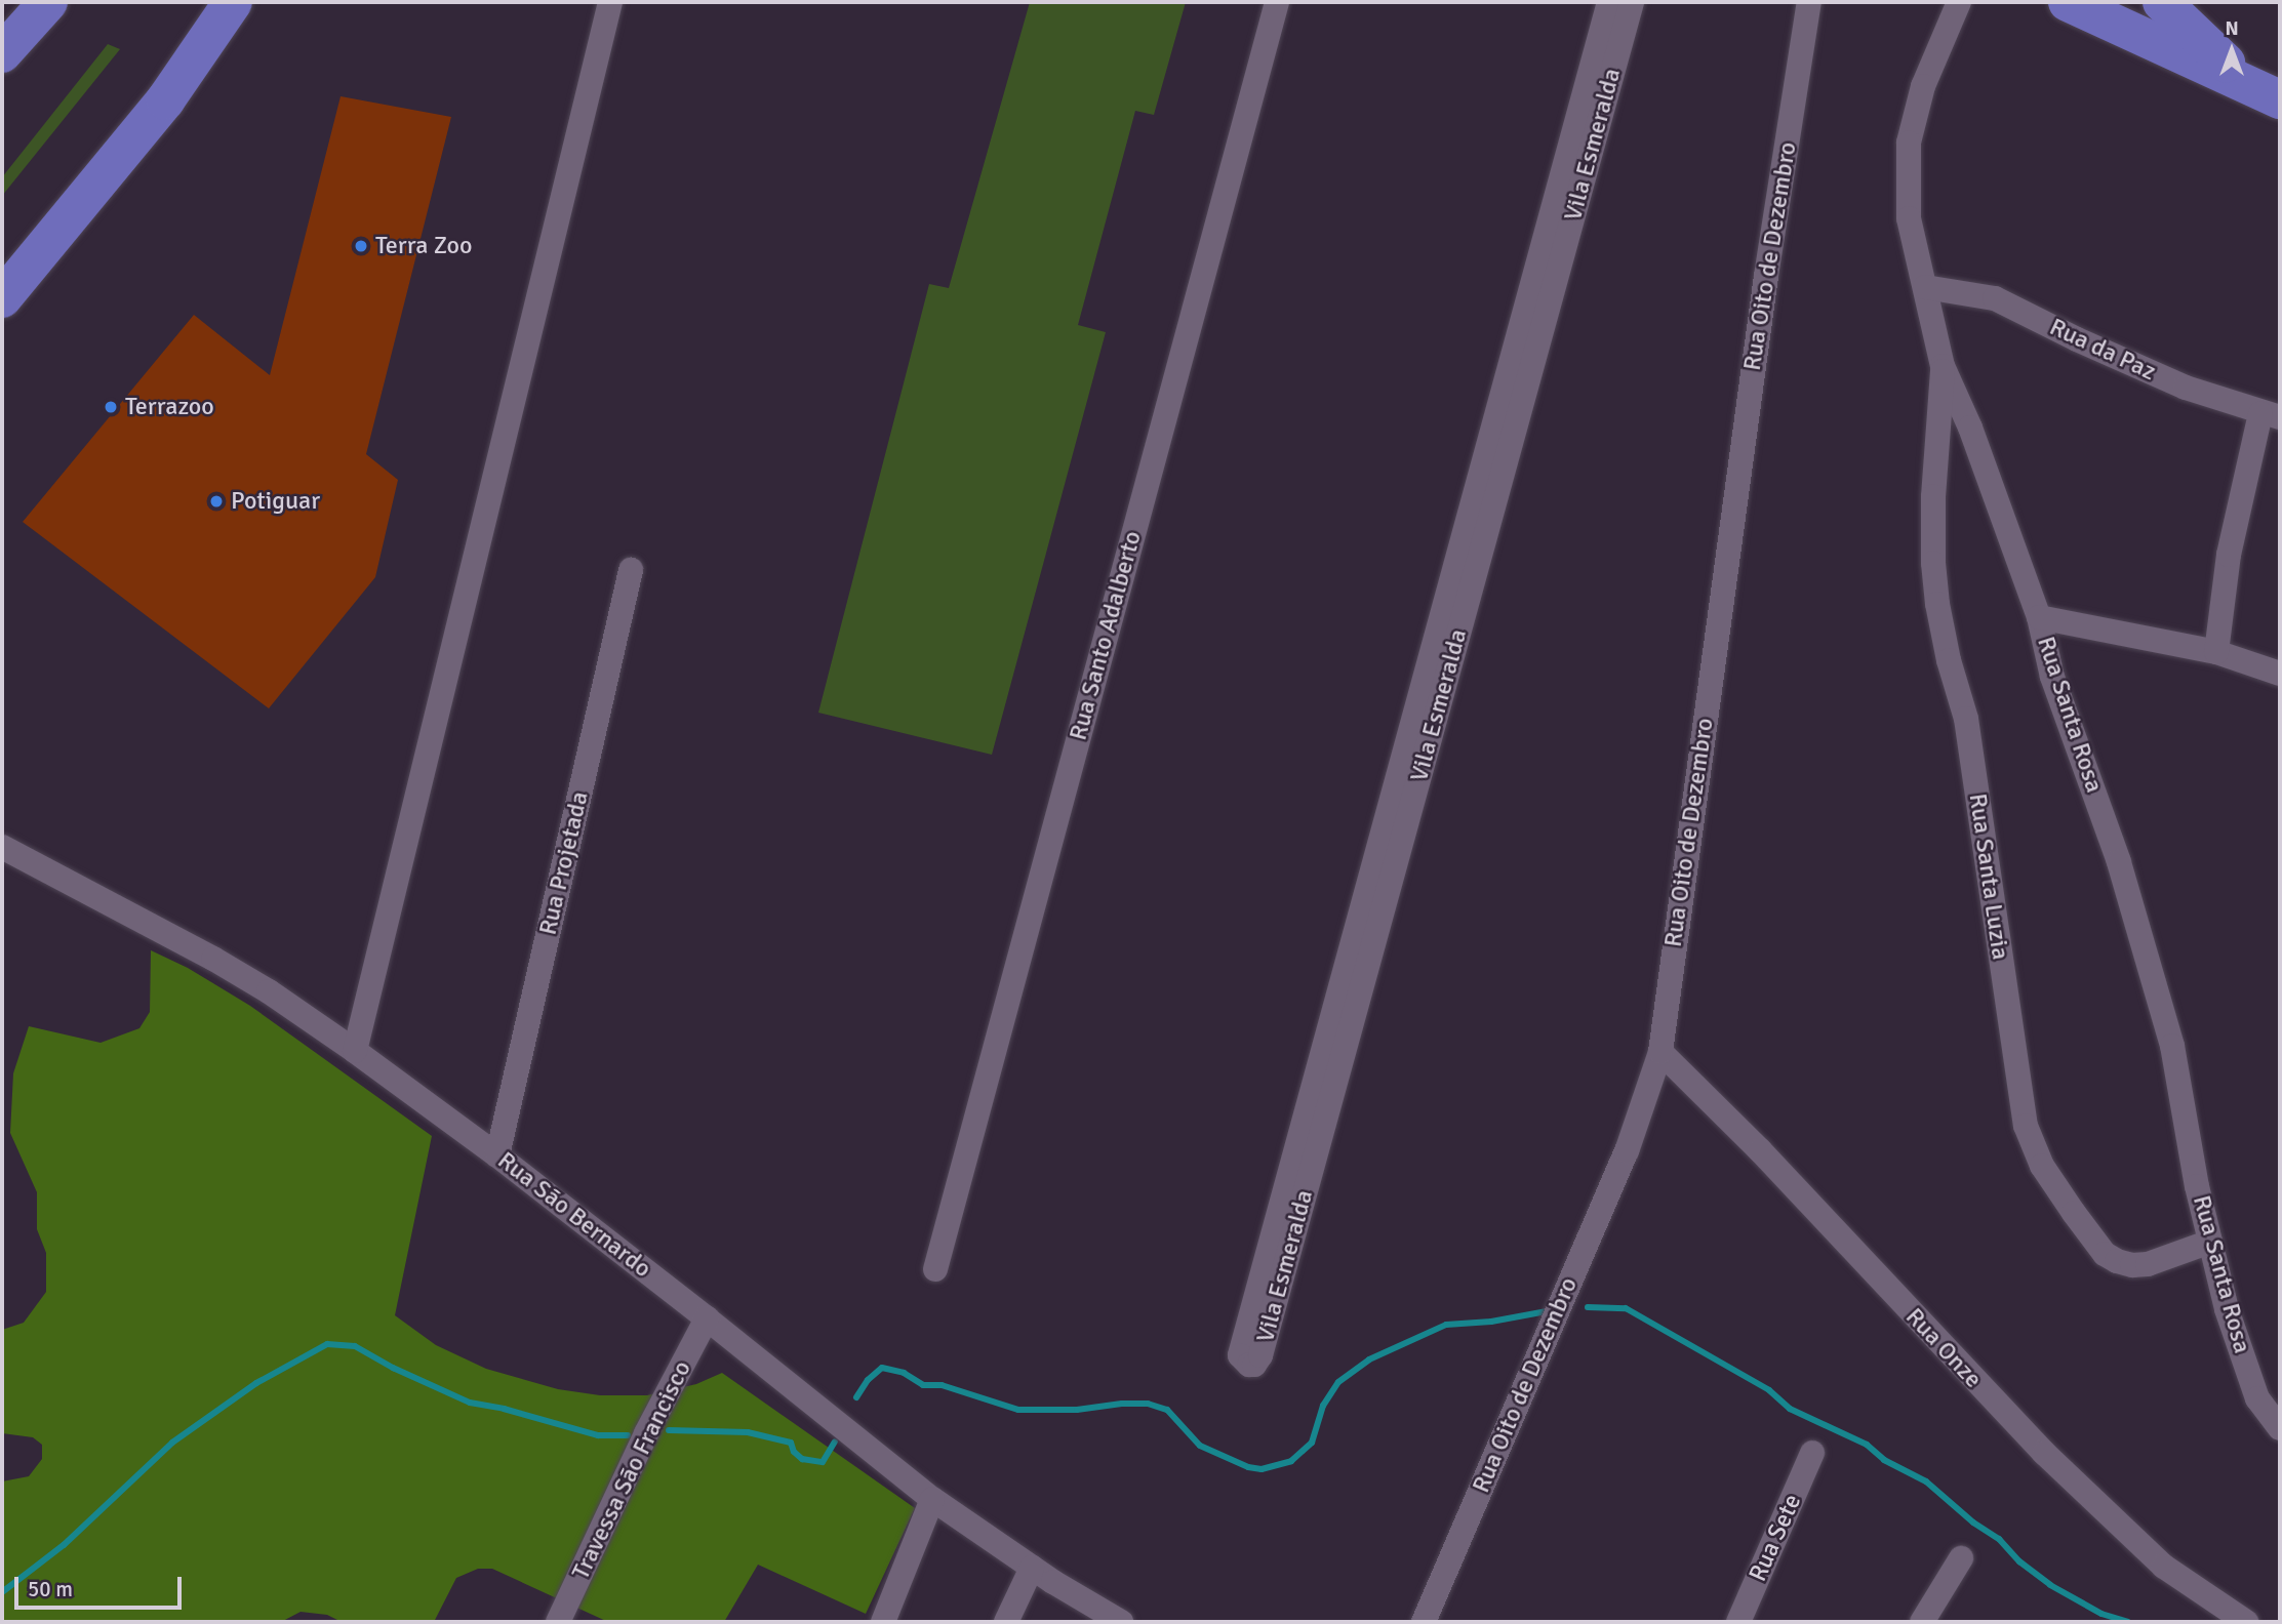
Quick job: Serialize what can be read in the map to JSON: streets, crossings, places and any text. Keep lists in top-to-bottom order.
{
  "streets": {
    "street": [
      "Vila Esmeralda",
      "Rua Oito de Dezembro",
      "Rua da Paz",
      "Rua Santo Adalberto",
      "Rua Santa Rosa",
      "Rua Projetada",
      "Rua Santa Luzia",
      "Rua São Bernardo",
      "Rua Onze",
      "Travessa São Francisco",
      "Rua Sete"
    ]
  },
  "crossings": [
    ["Rua Oito de Dezembro", "Rua Onze"],
    ["Rua da Paz", "Rua Santa Rosa"],
    ["Rua Santa Rosa", "Rua Santa Luzia"],
    ["Rua Projetada", "Rua São Bernardo"],
    ["Rua São Bernardo", "Travessa São Francisco"]
  ],
  "places": ["Terra Zoo", "Terrazoo", "Potiguar"],
  "scale_bar": "50 m",
  "north": "top"
}
